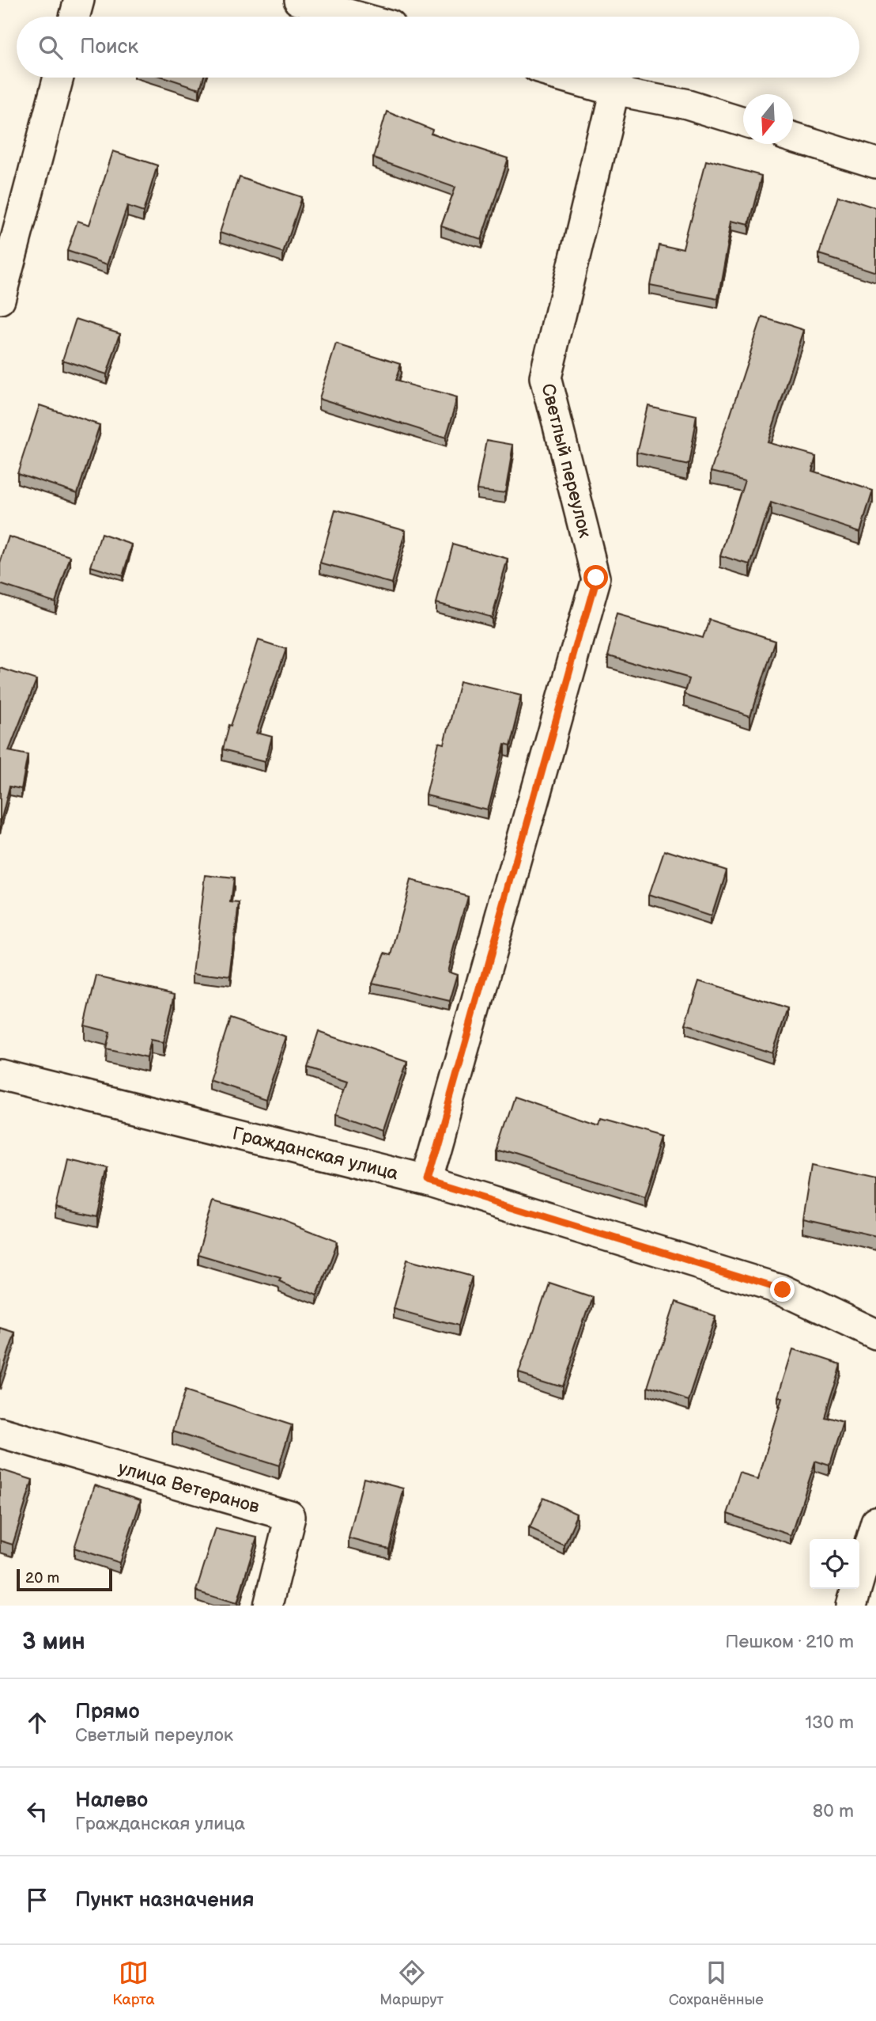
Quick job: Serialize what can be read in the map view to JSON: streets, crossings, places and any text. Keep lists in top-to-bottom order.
{
  "streets": {
    "street": ["Светлый переулок", "Гражданская улица", "улица Ветеранов"]
  },
  "crossings": [
    ["Светлый переулок", "Гражданская улица"]
  ],
  "scale_bar": "20 m",
  "north": "bottom",
  "page": {
    "search": "Поиск",
    "scale": "20 m",
    "heading": ["3 мин", "Пешком · 210 m"],
    "list": [
      ["Прямо", "Светлый переулок", "130 m"],
      ["Налево", "Гражданская улица", "80 m"],
      "Пункт назначения"
    ],
    "nav": ["Карта", "Маршрут", "Сохранённые"]
  }
}
